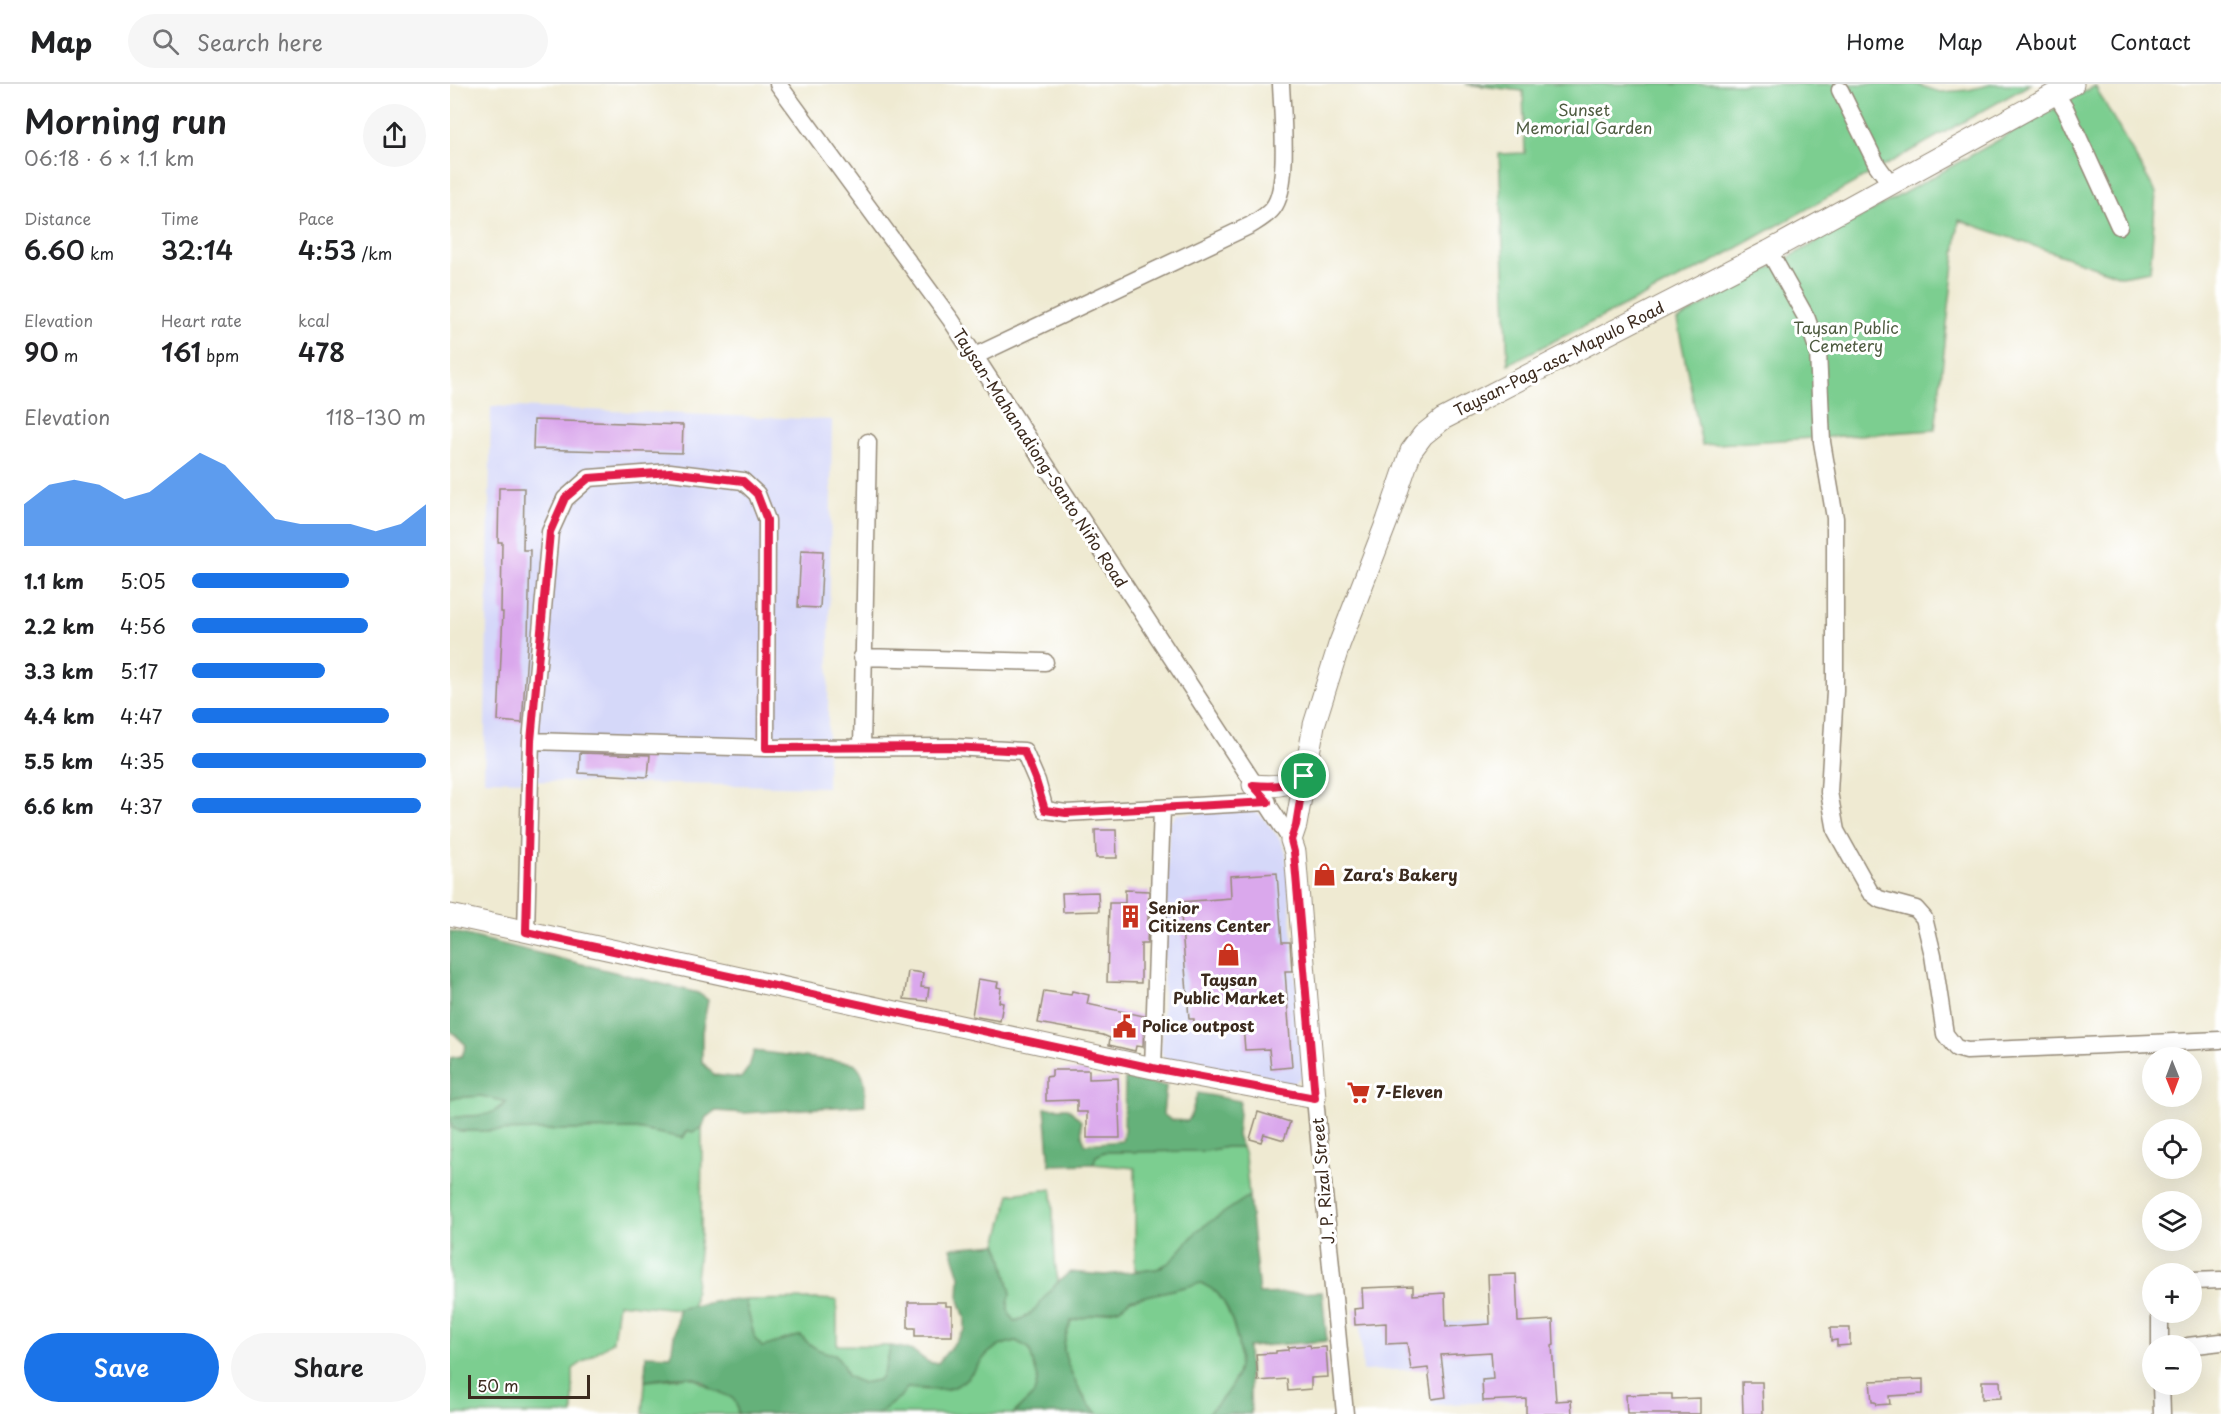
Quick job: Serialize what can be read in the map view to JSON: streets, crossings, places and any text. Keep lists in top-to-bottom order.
{
  "streets": {
    "main road": ["Taysan-Pag-asa-Mapulo Road", "J. P. Rizal Street"],
    "street": ["Taysan-Mahanadiong-Santo Niño Road"]
  },
  "crossings": [
    ["Taysan-Pag-asa-Mapulo Road", "Taysan-Mahanadiong-Santo Niño Road"],
    ["Taysan-Pag-asa-Mapulo Road", "J. P. Rizal Street"],
    ["Taysan-Mahanadiong-Santo Niño Road", "J. P. Rizal Street"]
  ],
  "parks": ["Sunset Memorial Garden", "Taysan Public Cemetery"],
  "places": {
    "shop": ["Zara's Bakery", "Taysan Public Market"],
    "building": ["Senior Citizens Center"],
    "public building": ["Police outpost"],
    "supermarket": ["7-Eleven"]
  },
  "scale_bar": "50 m",
  "north": "bottom",
  "page": {
    "header": "Map",
    "search": "Search here",
    "nav": [
      "Home",
      "Map",
      "About",
      "Contact"
    ],
    "heading": ["Morning run", "06:18 · 6 × 1.1 km"],
    "stats": [
      ["Distance", "6.60 km"],
      ["Time", "32:14"],
      ["Pace", "4:53 /km"],
      ["Elevation", "90 m"],
      ["Heart rate", "161 bpm"],
      ["kcal", "478"]
    ],
    "chart": ["Elevation", "118–130 m"],
    "list": [
      {
        "name": "1.1 km",
        "note": "5:05"
      },
      {
        "name": "2.2 km",
        "note": "4:56"
      },
      {
        "name": "3.3 km",
        "note": "5:17"
      },
      {
        "name": "4.4 km",
        "note": "4:47"
      },
      {
        "name": "5.5 km",
        "note": "4:35"
      },
      {
        "name": "6.6 km",
        "note": "4:37"
      }
    ],
    "map_buttons": ["+", "−"],
    "buttons": ["Save", "Share"],
    "scale": "50 m"
  }
}
